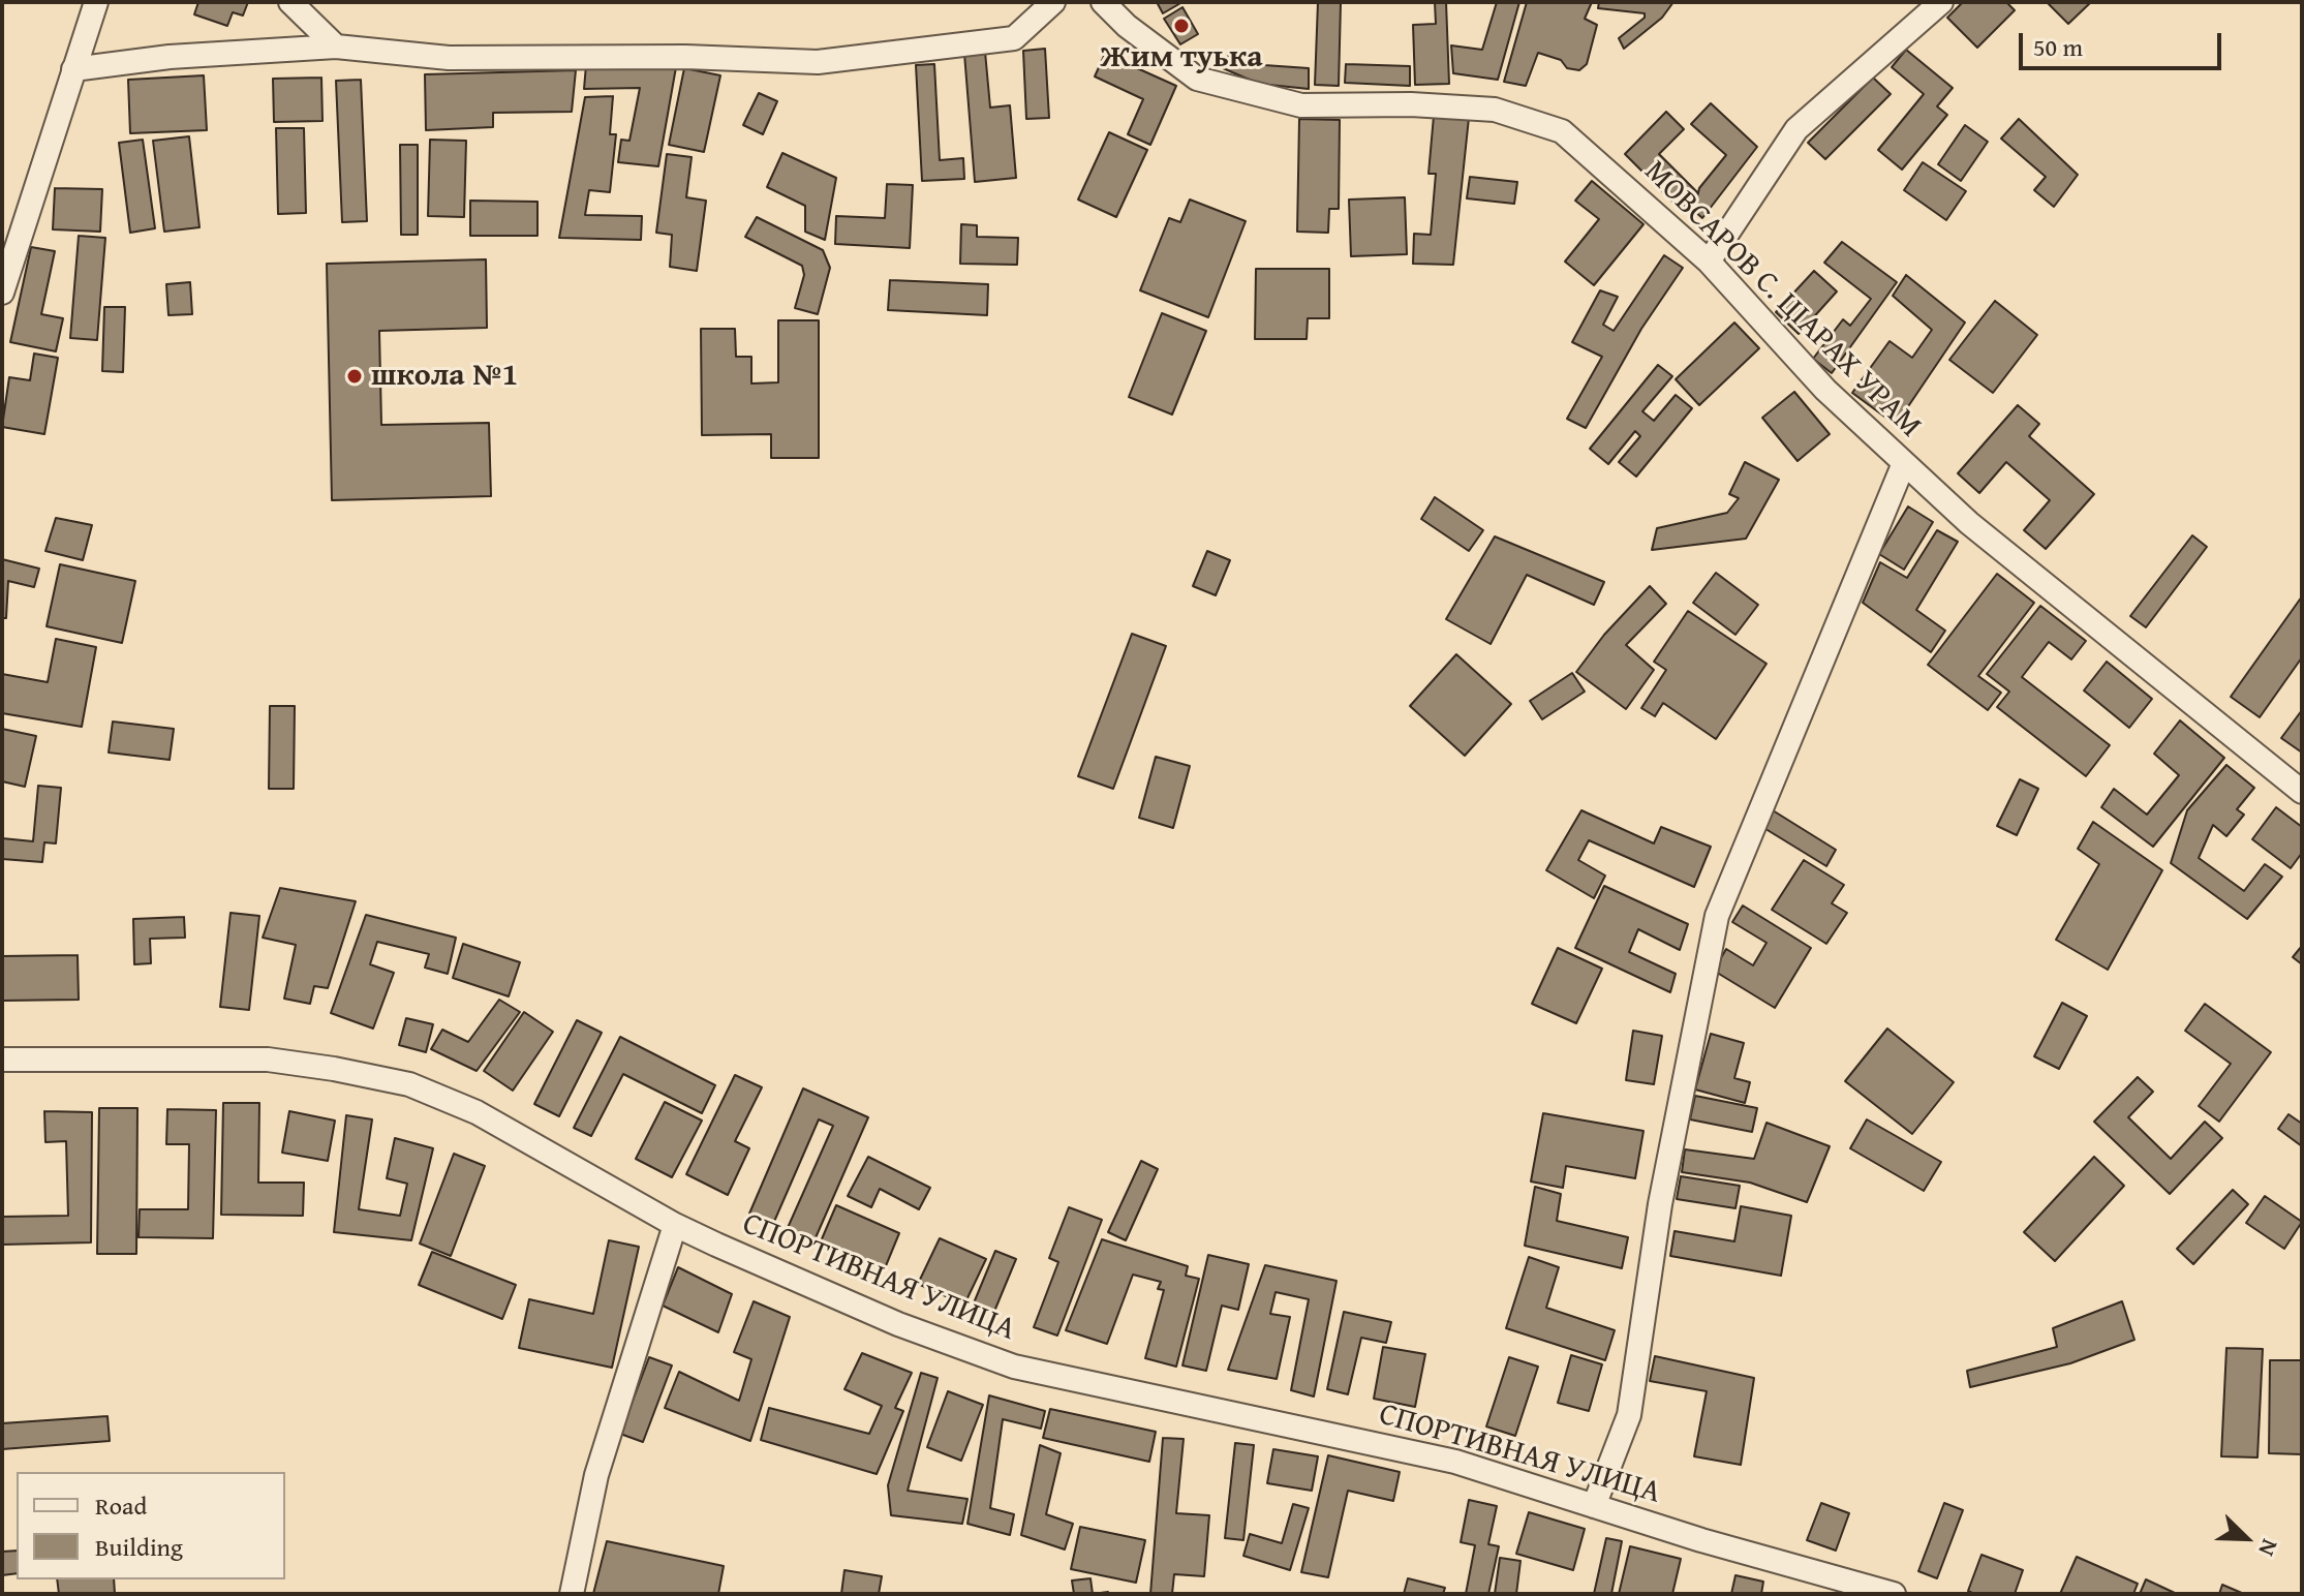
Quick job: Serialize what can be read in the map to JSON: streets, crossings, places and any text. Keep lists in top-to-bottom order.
{
  "streets": {
    "street": ["МОВСАРОВ С. ЦIАРАХ УРАМ", "СПОРТИВНАЯ УЛИЦА"]
  },
  "places": ["Жим туька", "школа №1"],
  "legend": ["Road", "Building"],
  "scale_bar": "50 m",
  "north": "bottom right"
}
